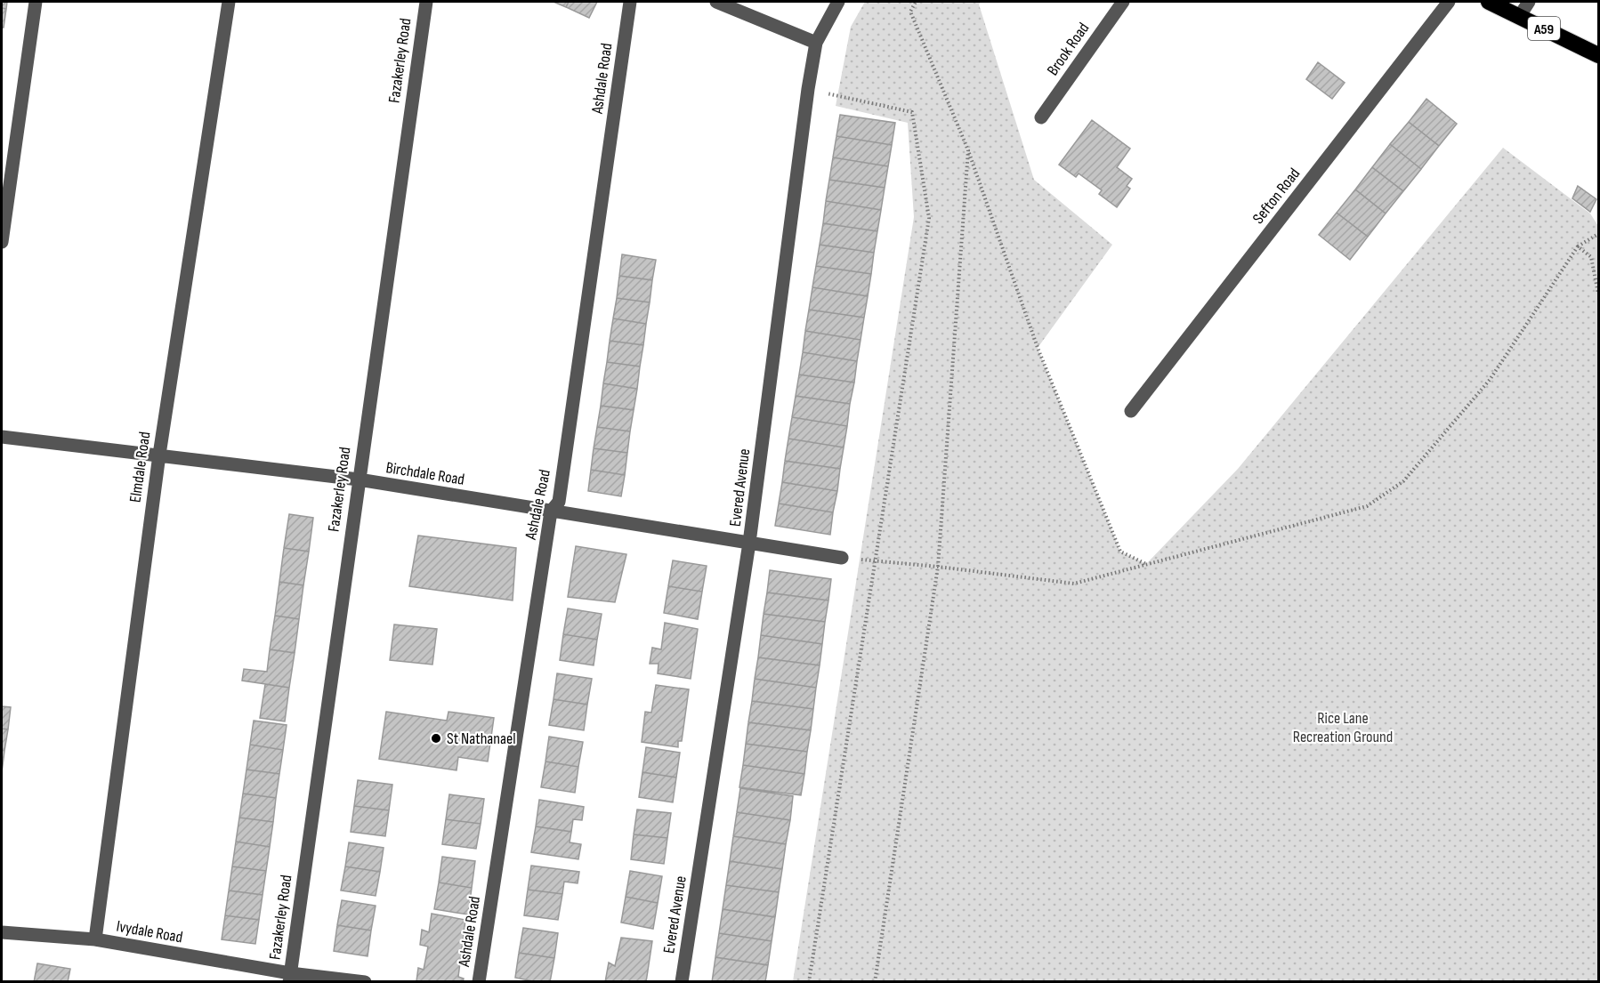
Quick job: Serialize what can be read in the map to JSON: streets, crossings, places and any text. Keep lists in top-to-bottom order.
{
  "streets": {
    "highway": ["A59"],
    "street": [
      "Brook Road",
      "Fazakerley Road",
      "Ashdale Road",
      "Sefton Road",
      "Elmdale Road",
      "Birchdale Road",
      "Evered Avenue",
      "Ivydale Road"
    ]
  },
  "crossings": [
    ["Fazakerley Road", "Birchdale Road"],
    ["Fazakerley Road", "Ivydale Road"],
    ["Ashdale Road", "Birchdale Road"],
    ["Elmdale Road", "Birchdale Road"],
    ["Elmdale Road", "Ivydale Road"],
    ["Birchdale Road", "Evered Avenue"]
  ],
  "parks": ["Rice Lane Recreation Ground"],
  "places": ["St Nathanael"]
}
